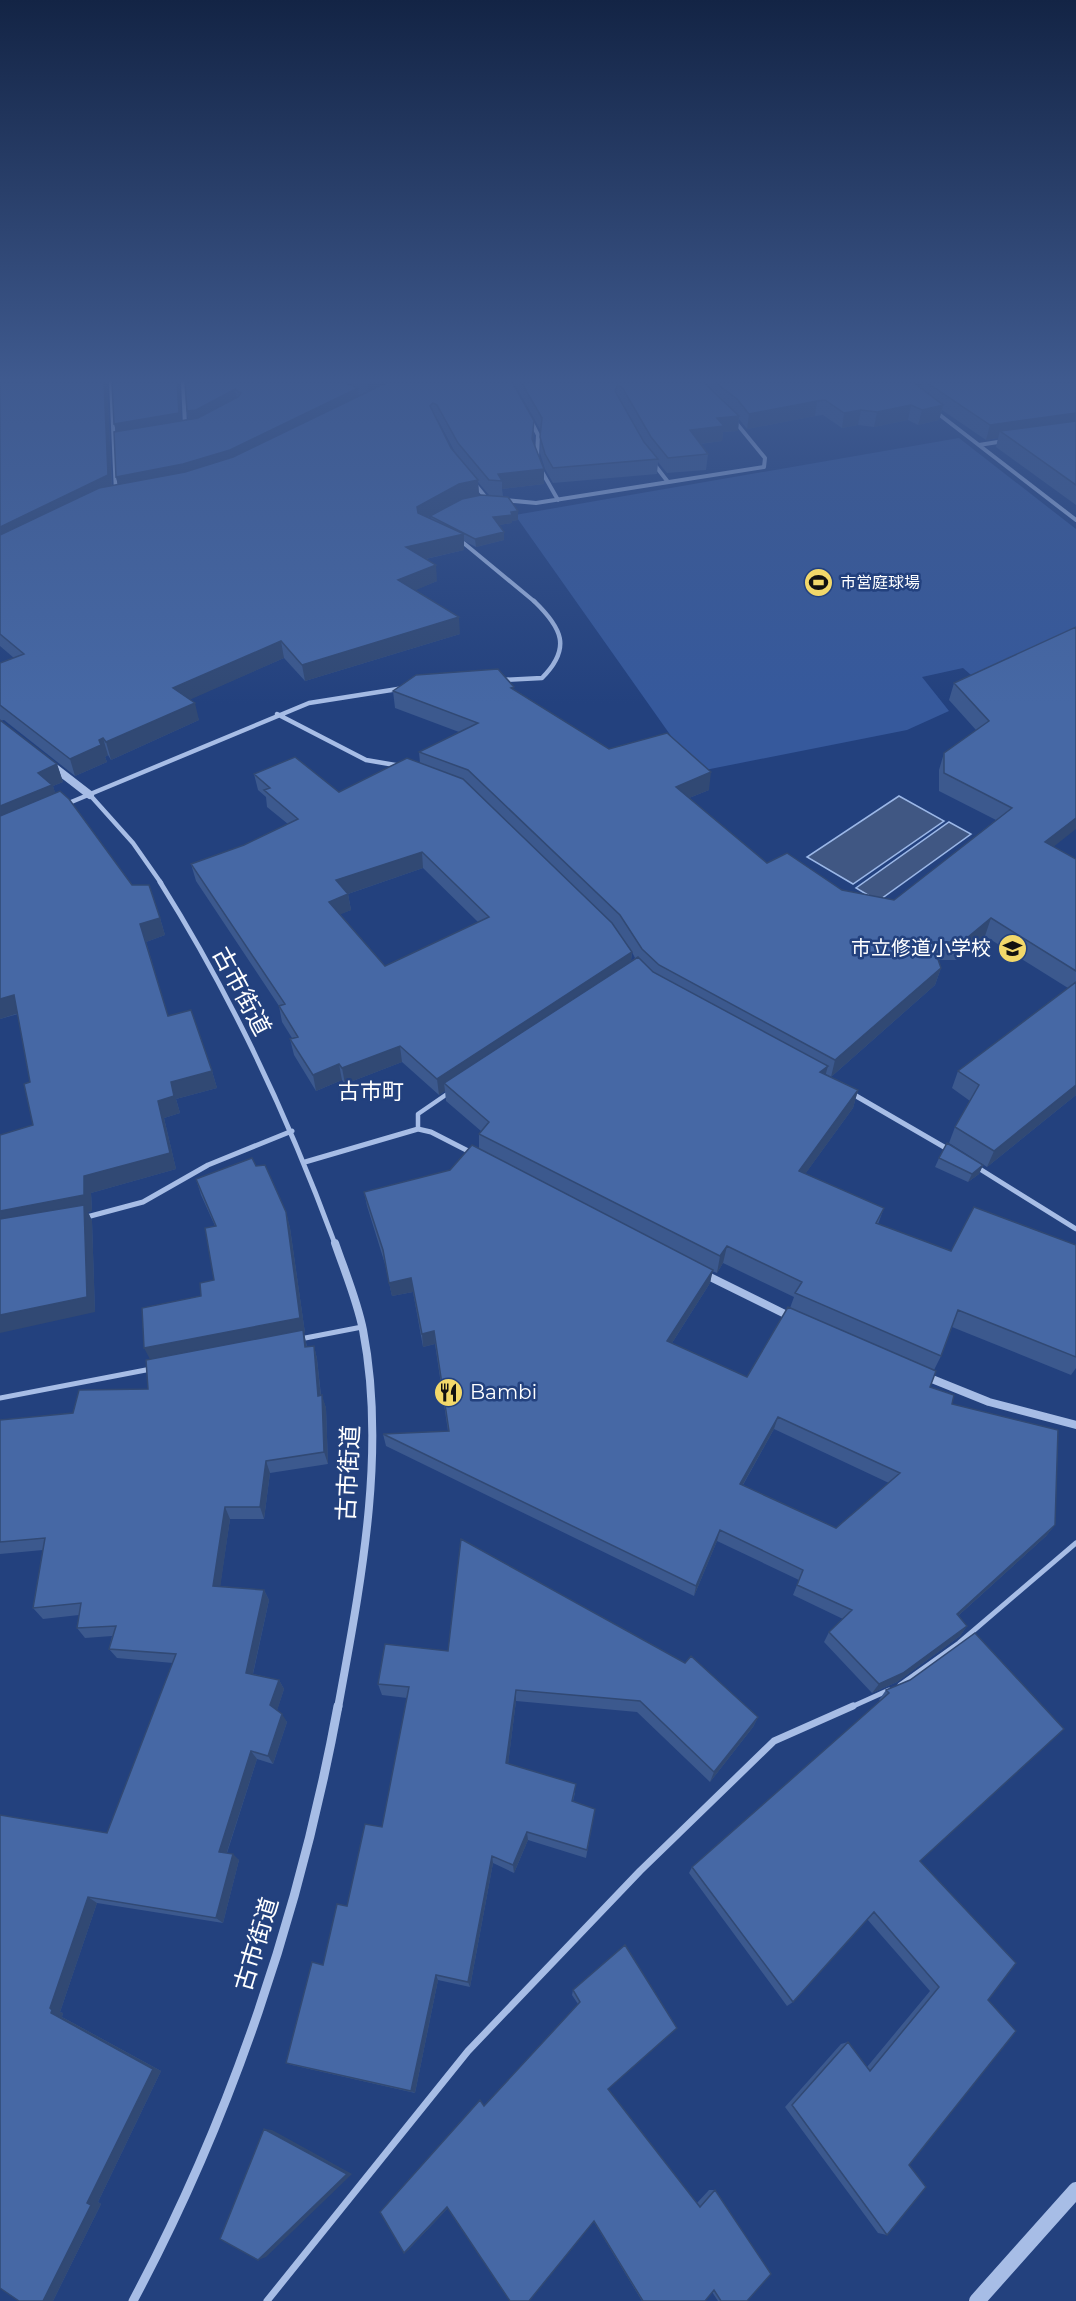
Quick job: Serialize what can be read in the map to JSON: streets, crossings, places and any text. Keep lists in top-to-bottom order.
{
  "streets": {
    "street": ["古市街道"]
  },
  "districts": ["古市町"],
  "places": {
    "sports": ["市営庭球場"],
    "school or university": ["市立修道小学校"],
    "restaurant": ["Bambi"]
  }
}
